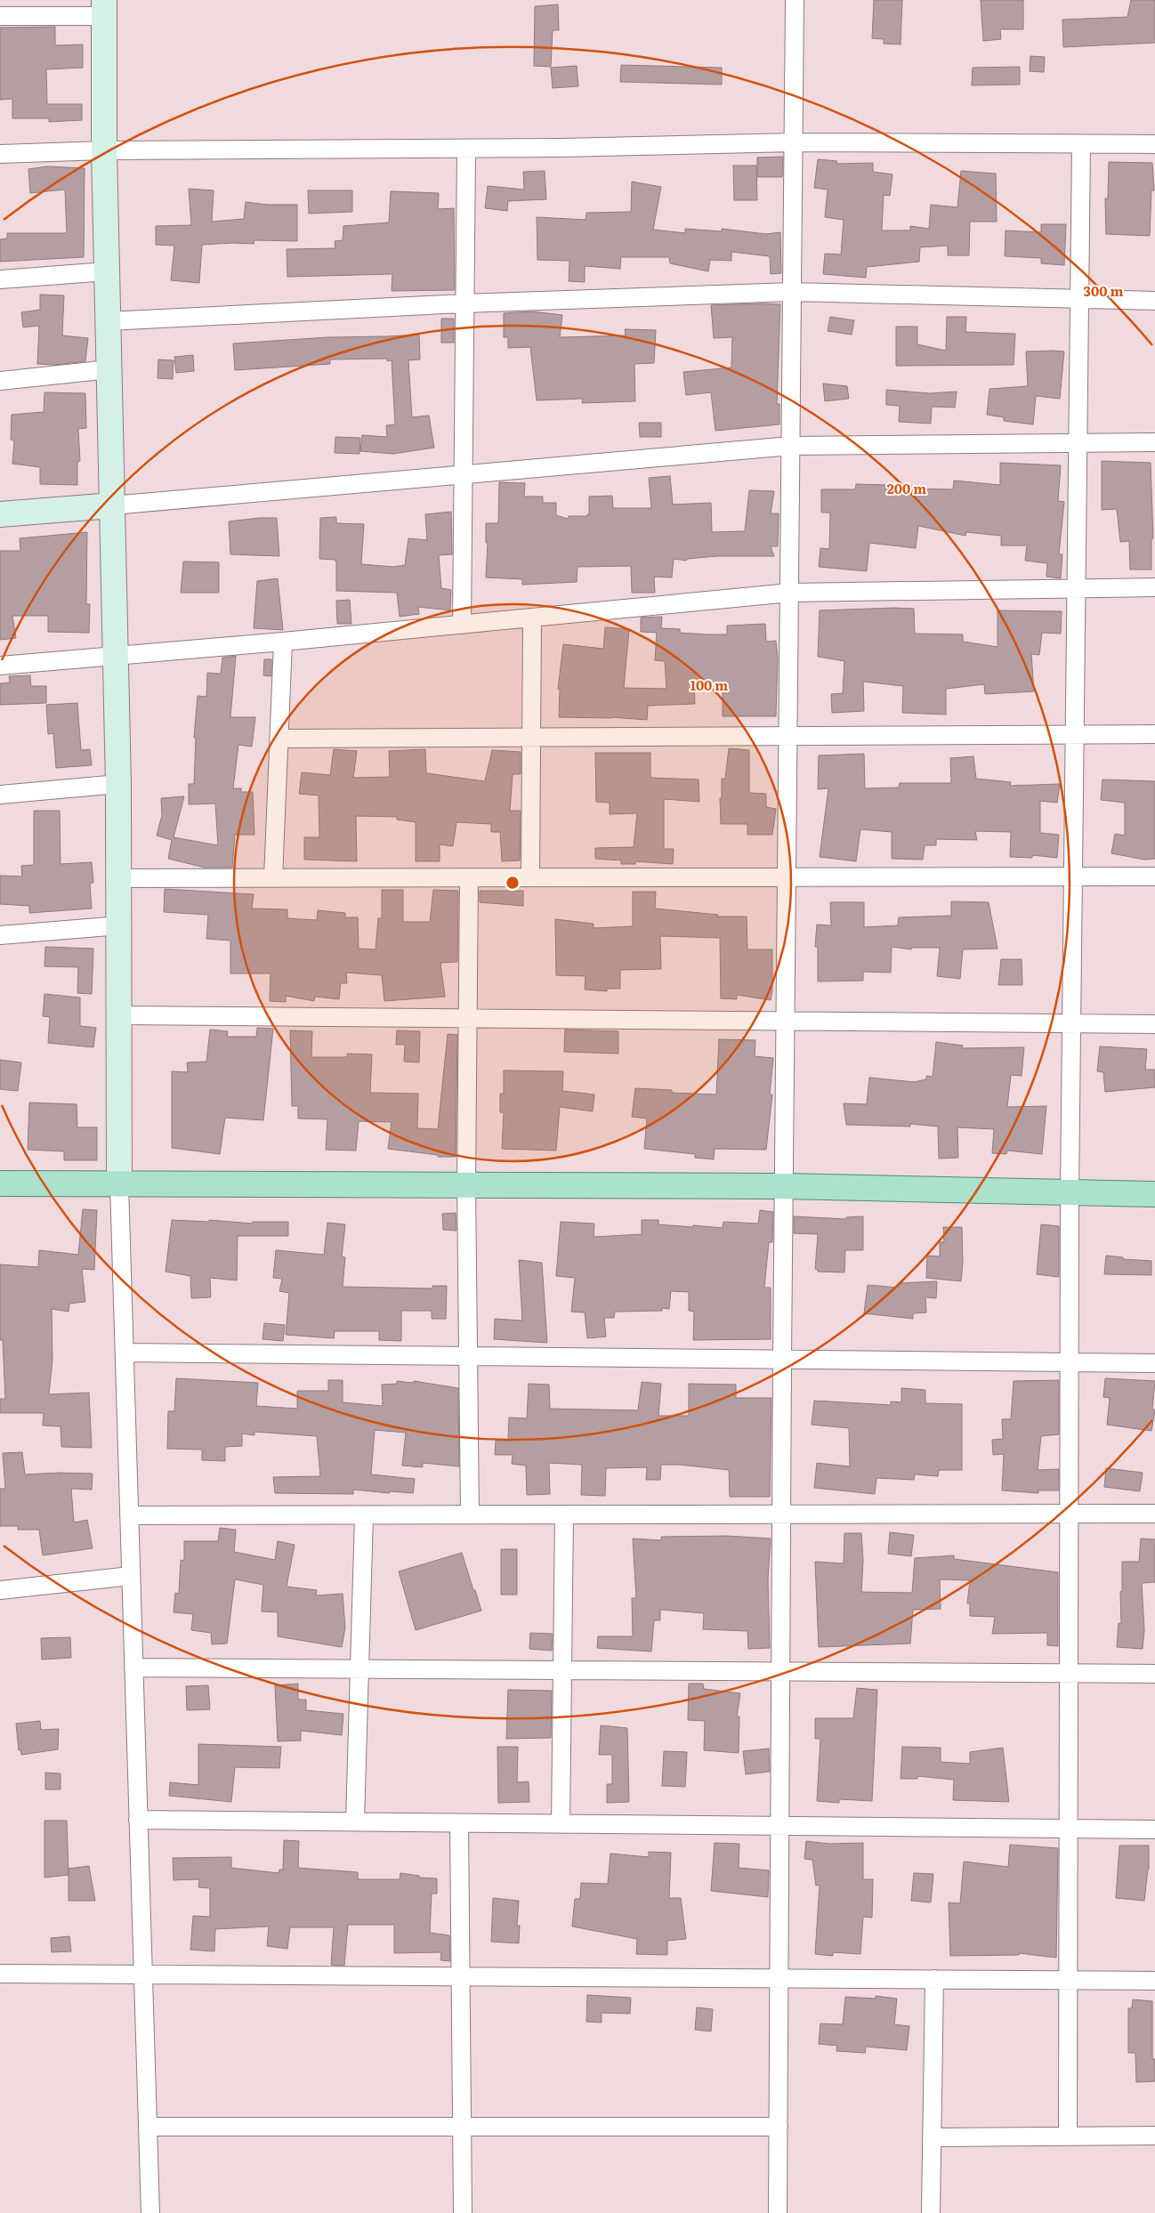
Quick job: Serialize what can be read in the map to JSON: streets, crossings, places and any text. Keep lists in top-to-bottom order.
{
  "rings": ["300 m", "200 m", "100 m"]
}
